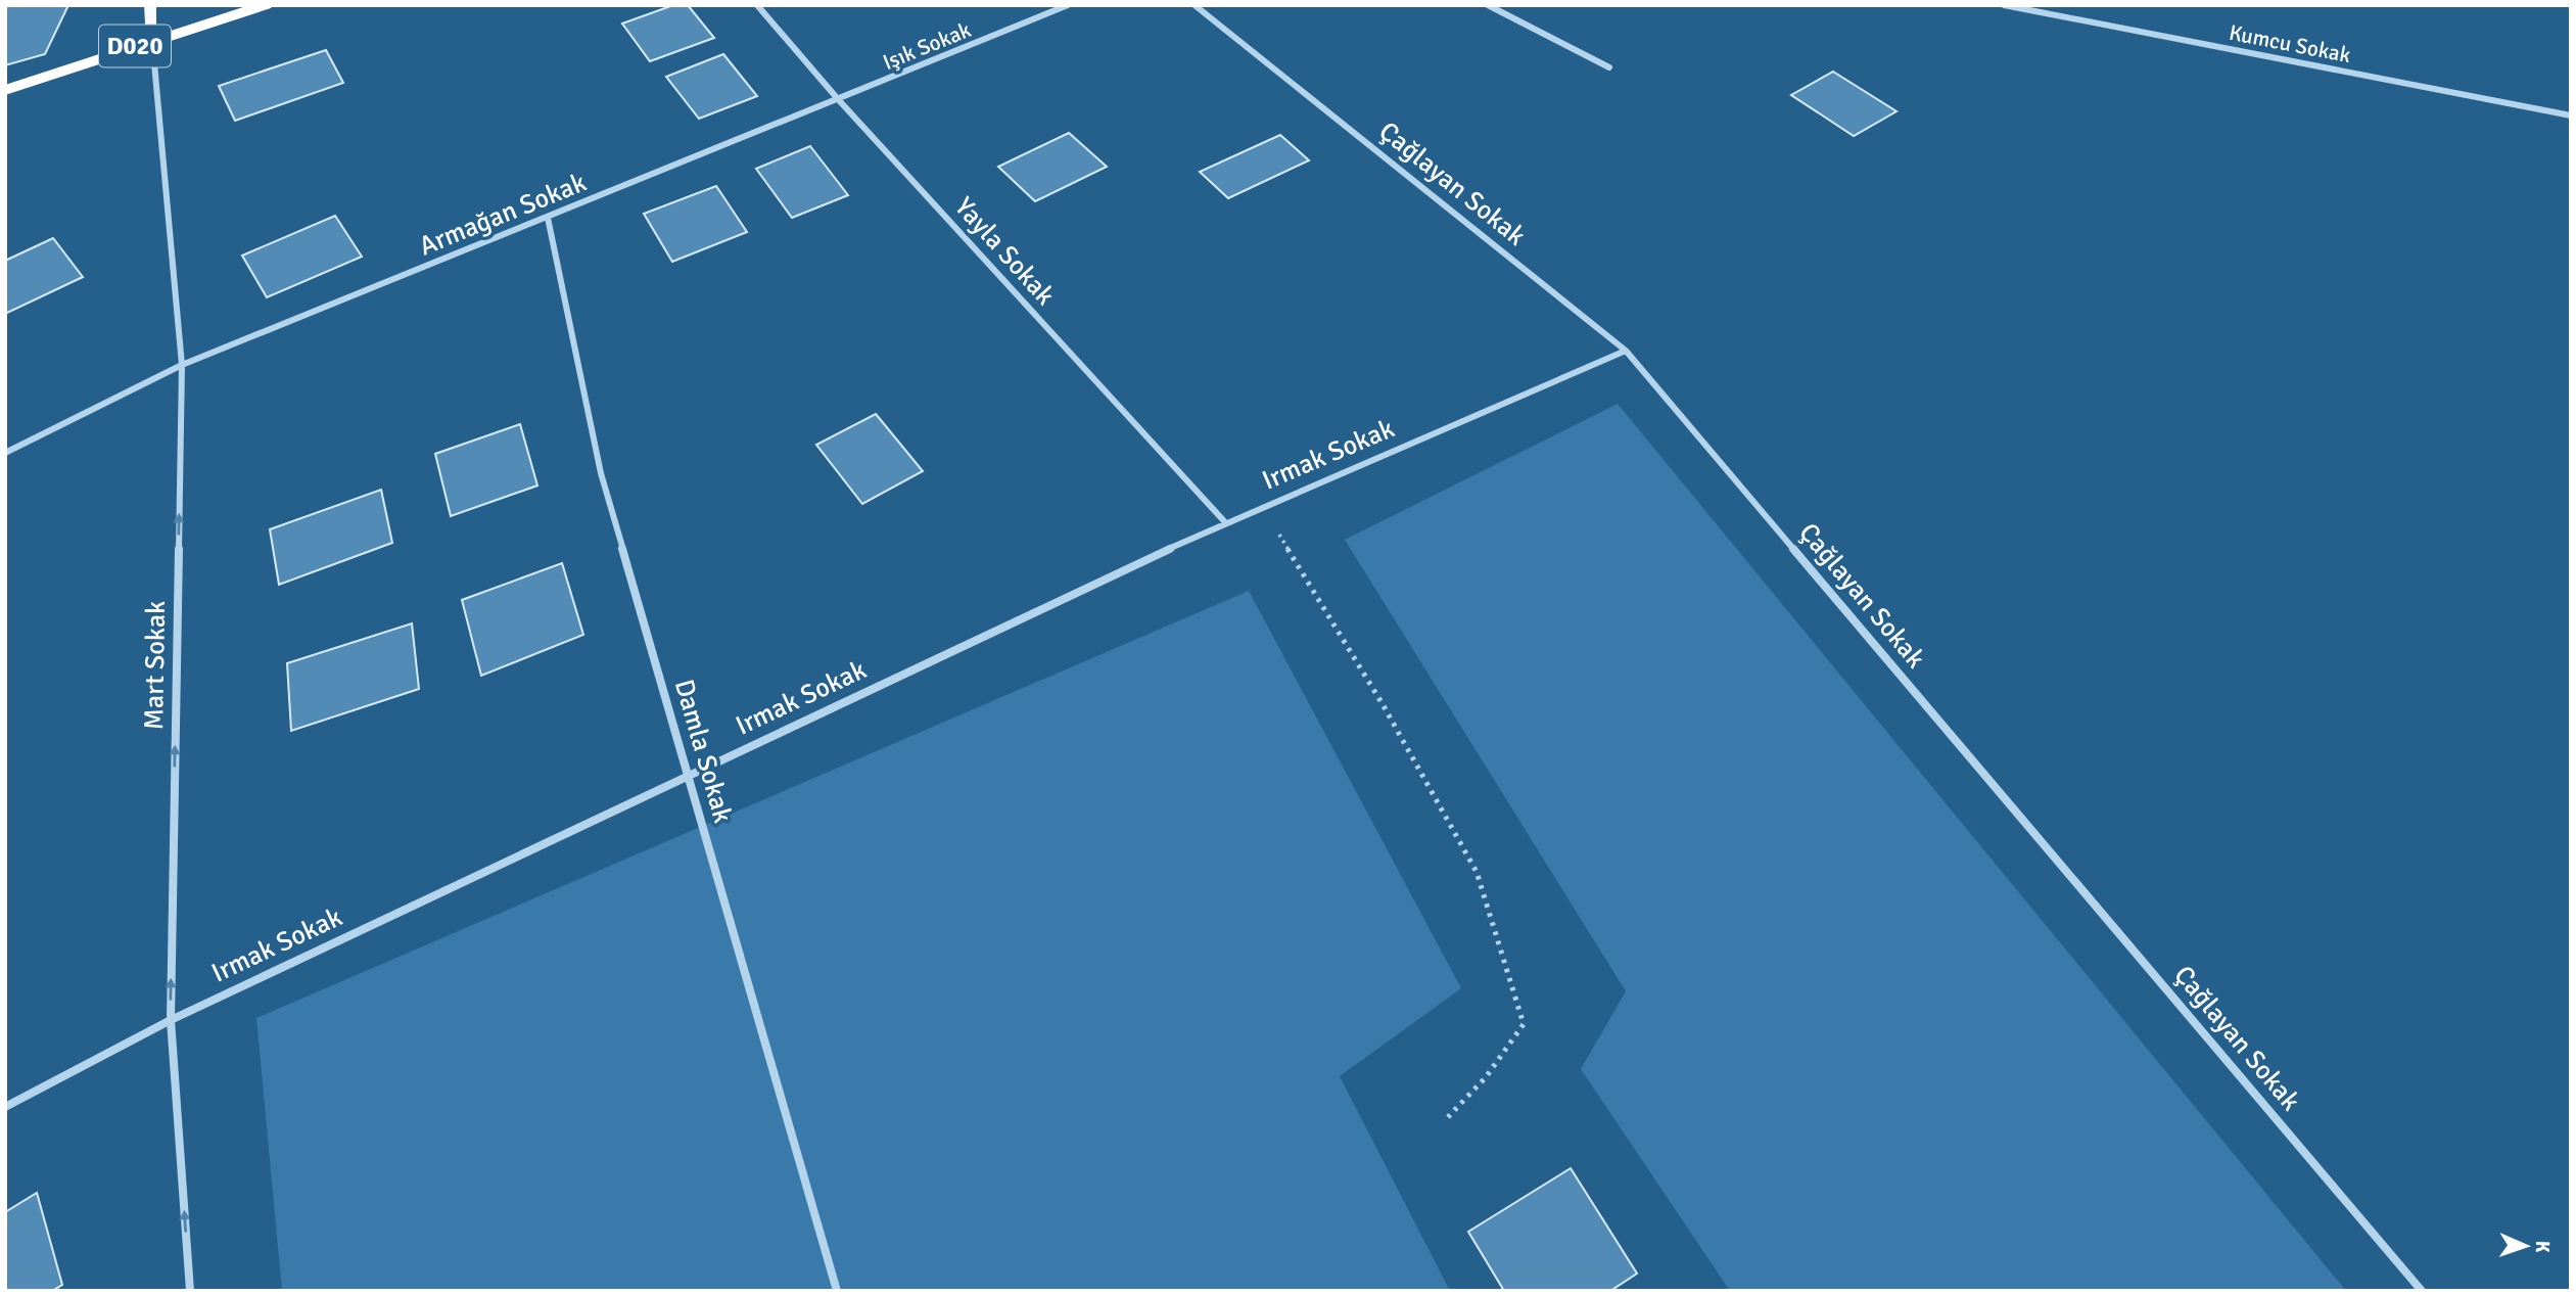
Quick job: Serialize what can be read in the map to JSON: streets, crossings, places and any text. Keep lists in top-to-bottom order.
{
  "streets": {
    "highway": ["D020"],
    "street": [
      "Kumcu Sokak",
      "Işık Sokak",
      "Çağlayan Sokak",
      "Armağan Sokak",
      "Yayla Sokak",
      "Irmak Sokak",
      "Mart Sokak",
      "Damla Sokak"
    ]
  },
  "crossings": [
    ["D020", "Mart Sokak"],
    ["Işık Sokak", "Armağan Sokak"],
    ["Işık Sokak", "Yayla Sokak"],
    ["Çağlayan Sokak", "Irmak Sokak"],
    ["Armağan Sokak", "Yayla Sokak"],
    ["Armağan Sokak", "Mart Sokak"],
    ["Armağan Sokak", "Damla Sokak"],
    ["Yayla Sokak", "Irmak Sokak"],
    ["Irmak Sokak", "Mart Sokak"],
    ["Irmak Sokak", "Damla Sokak"]
  ],
  "one_way": ["Mart Sokak"],
  "north": "right"
}
